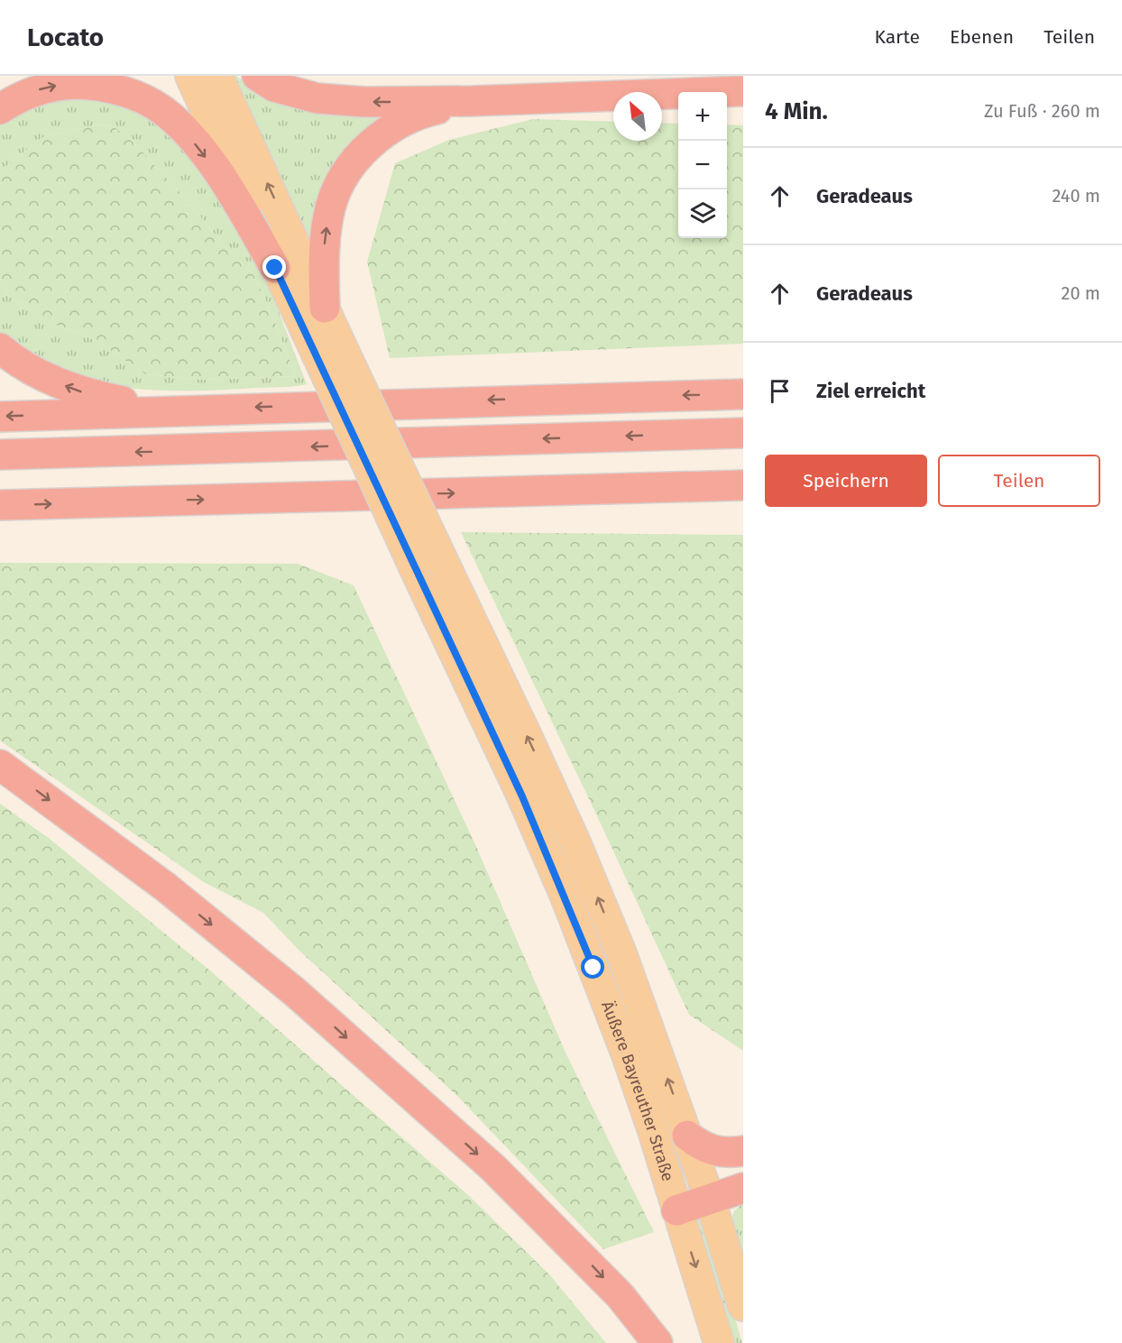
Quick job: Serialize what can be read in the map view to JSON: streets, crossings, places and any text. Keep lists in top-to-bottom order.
{
  "streets": {
    "main road": ["Äußere Bayreuther Straße"]
  },
  "north": "top left",
  "page": {
    "header": "Locato",
    "nav": ["Karte", "Ebenen", "Teilen"],
    "heading": ["4 Min.", "Zu Fuß · 260 m"],
    "map_buttons": ["+", "−"],
    "list": [
      ["Geradeaus", "240 m"],
      ["Geradeaus", "20 m"],
      "Ziel erreicht"
    ],
    "buttons": ["Speichern", "Teilen"]
  }
}
